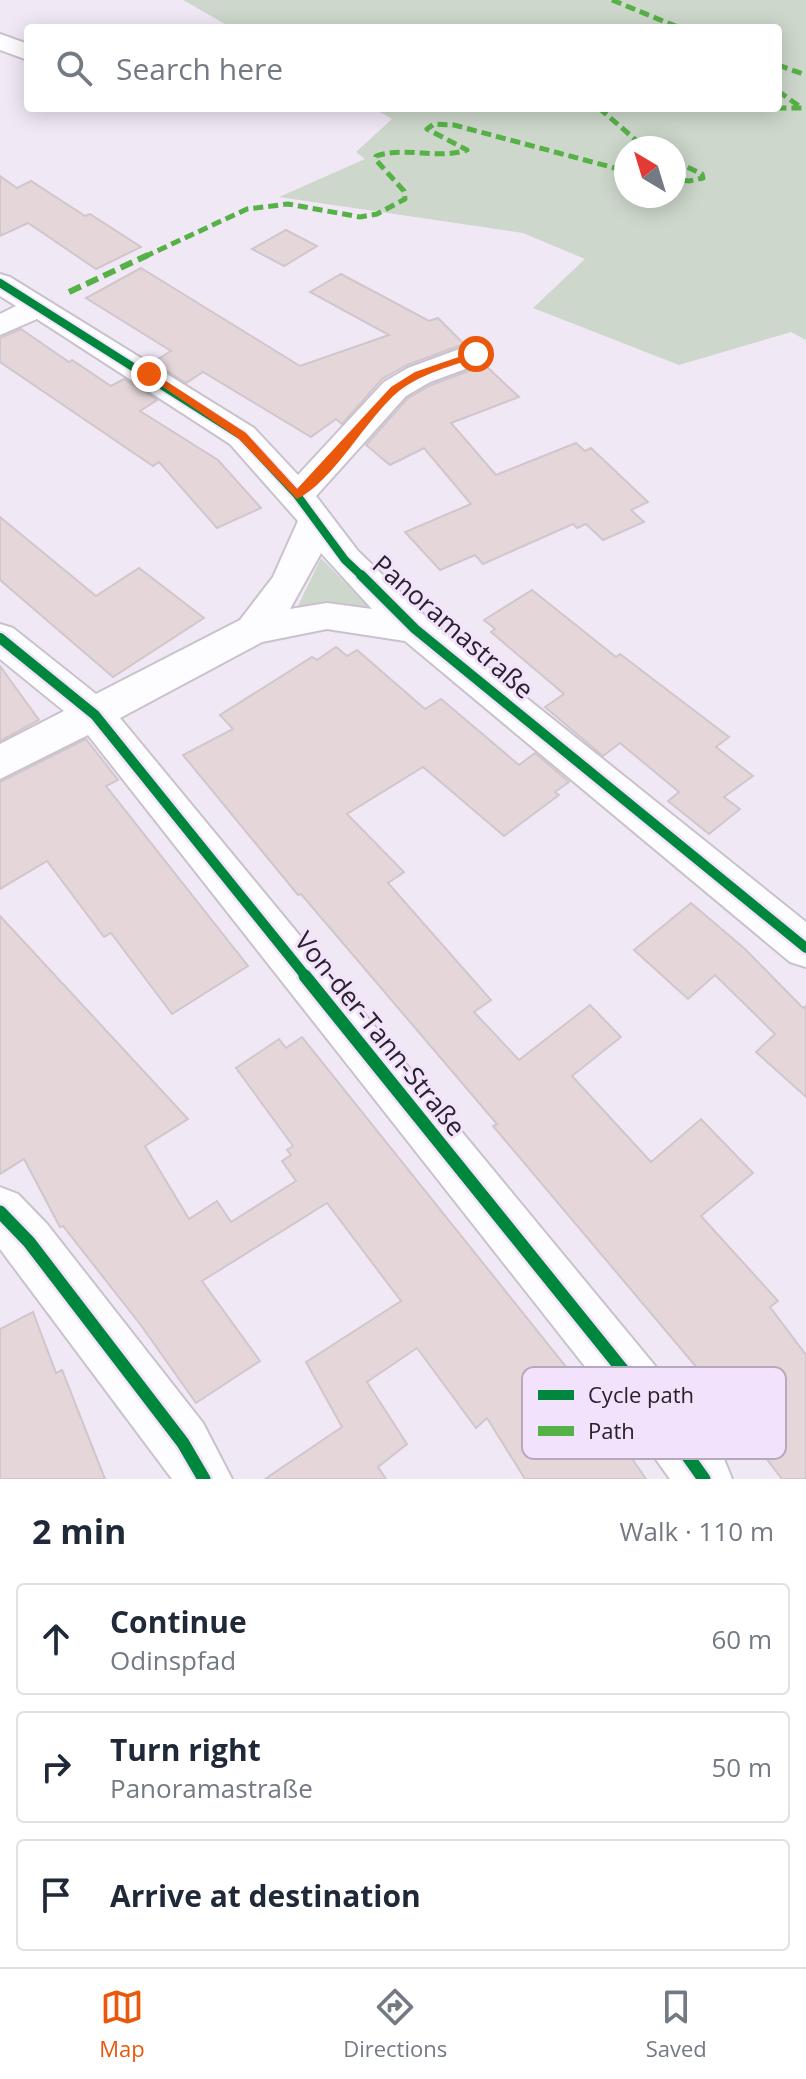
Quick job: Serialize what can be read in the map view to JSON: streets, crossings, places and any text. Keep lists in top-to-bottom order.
{
  "streets": {
    "street": ["Panoramastraße", "Von-der-Tann-Straße"]
  },
  "legend": ["Cycle path", "Path"],
  "north": "top left",
  "page": {
    "search": "Search here",
    "heading": ["2 min", "Walk · 110 m"],
    "list": [
      ["Continue", "Odinspfad", "60 m"],
      ["Turn right", "Panoramastraße", "50 m"],
      "Arrive at destination"
    ],
    "nav": ["Map", "Directions", "Saved"]
  }
}
